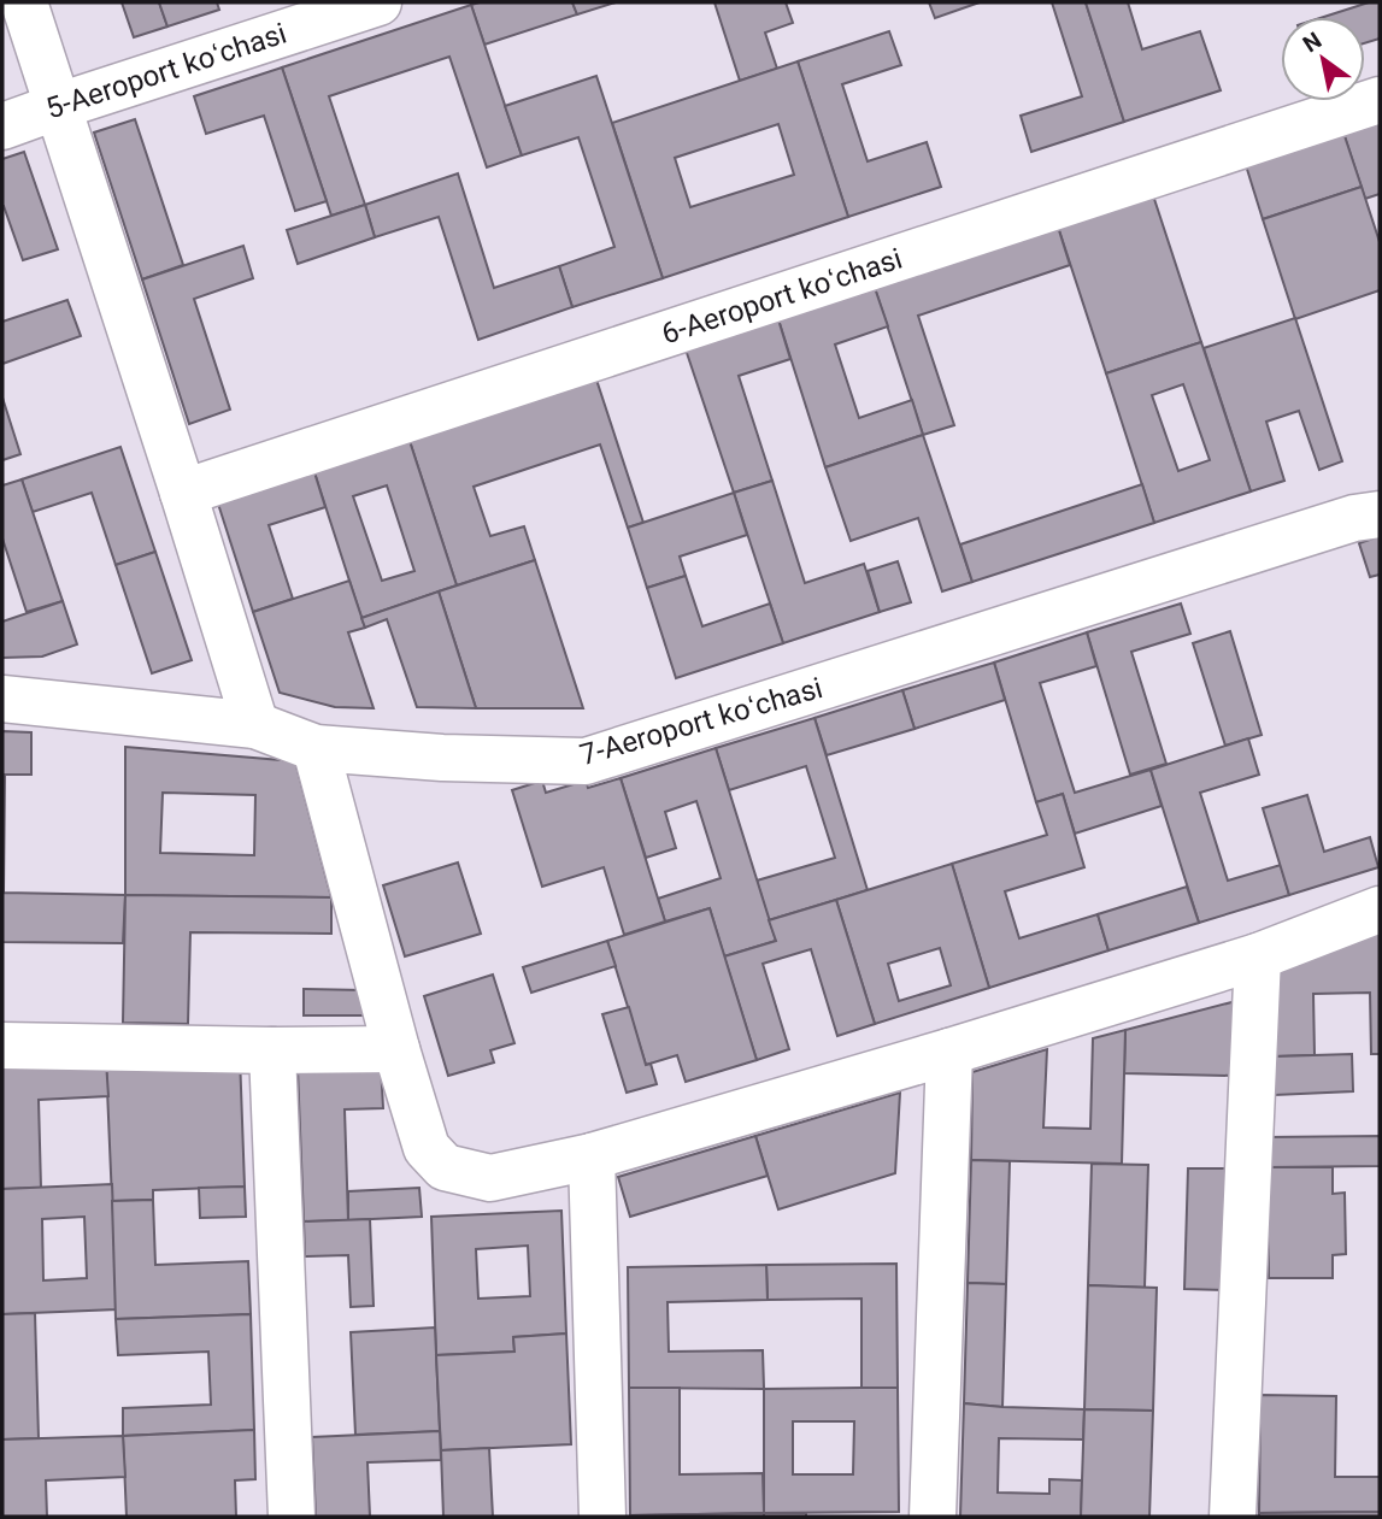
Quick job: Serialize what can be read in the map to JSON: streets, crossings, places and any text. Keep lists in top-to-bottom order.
{
  "streets": {
    "street": ["5-Aeroport koʻchasi", "6-Aeroport koʻchasi", "7-Aeroport koʻchasi"]
  },
  "north": "top left"
}
